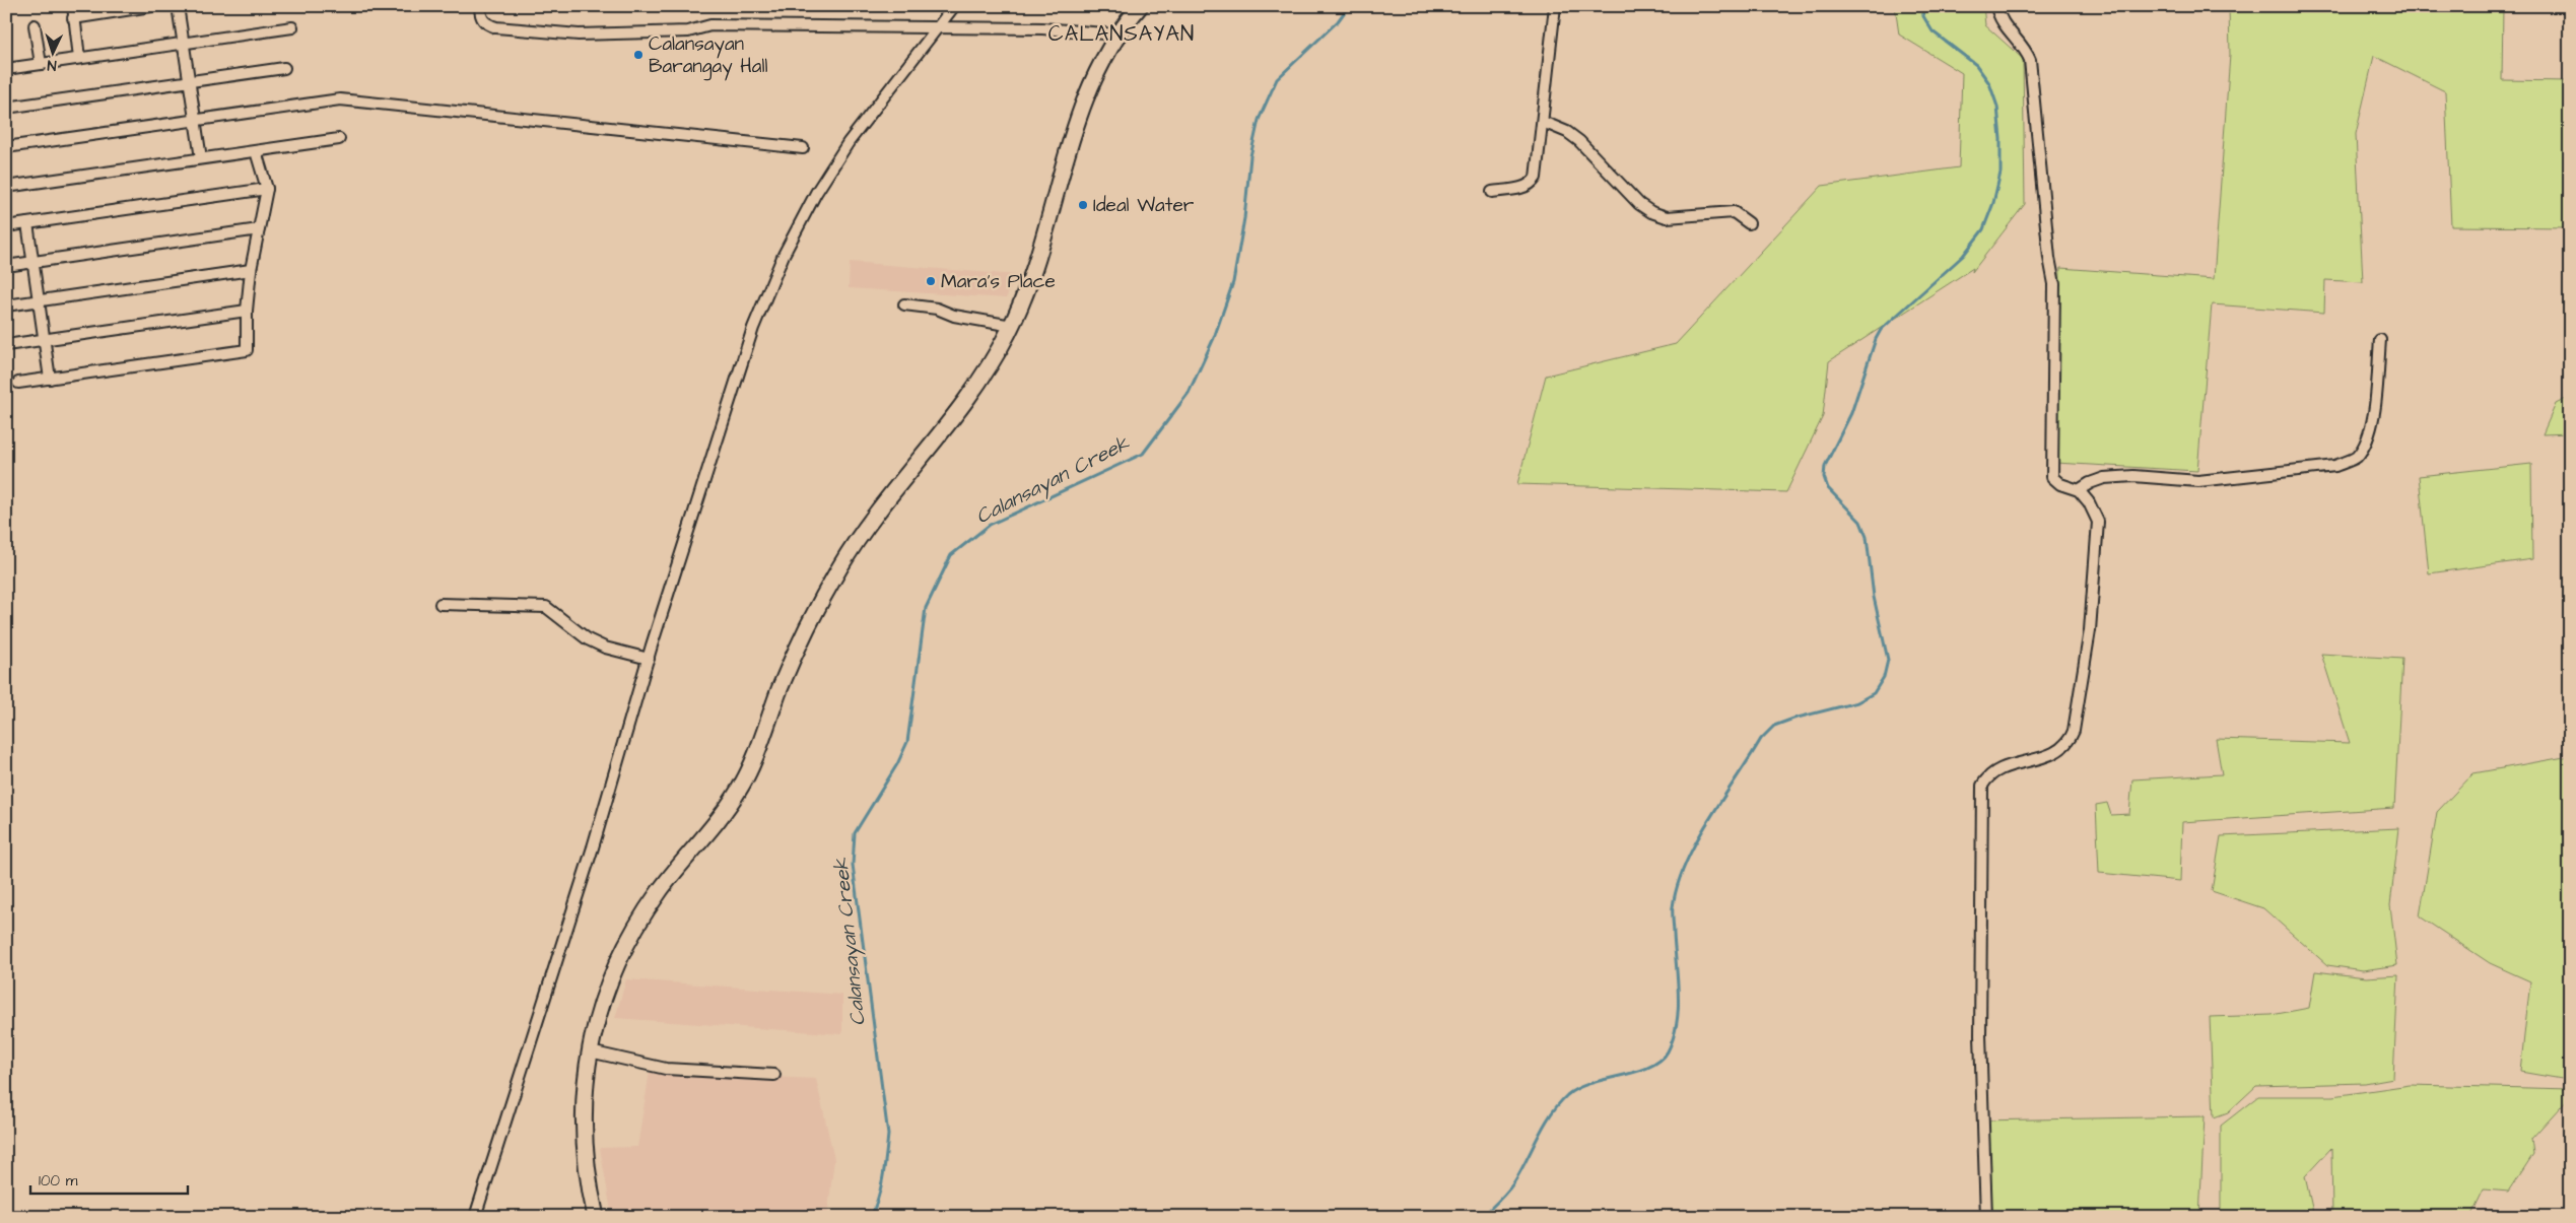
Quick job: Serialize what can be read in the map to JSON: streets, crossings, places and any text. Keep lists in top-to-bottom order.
{
  "districts": ["CALANSAYAN"],
  "water": ["Calansayan Creek"],
  "places": ["Calansayan Barangay Hall", "Ideal Water", "Mara's Place"],
  "scale_bar": "100 m",
  "north": "bottom"
}
